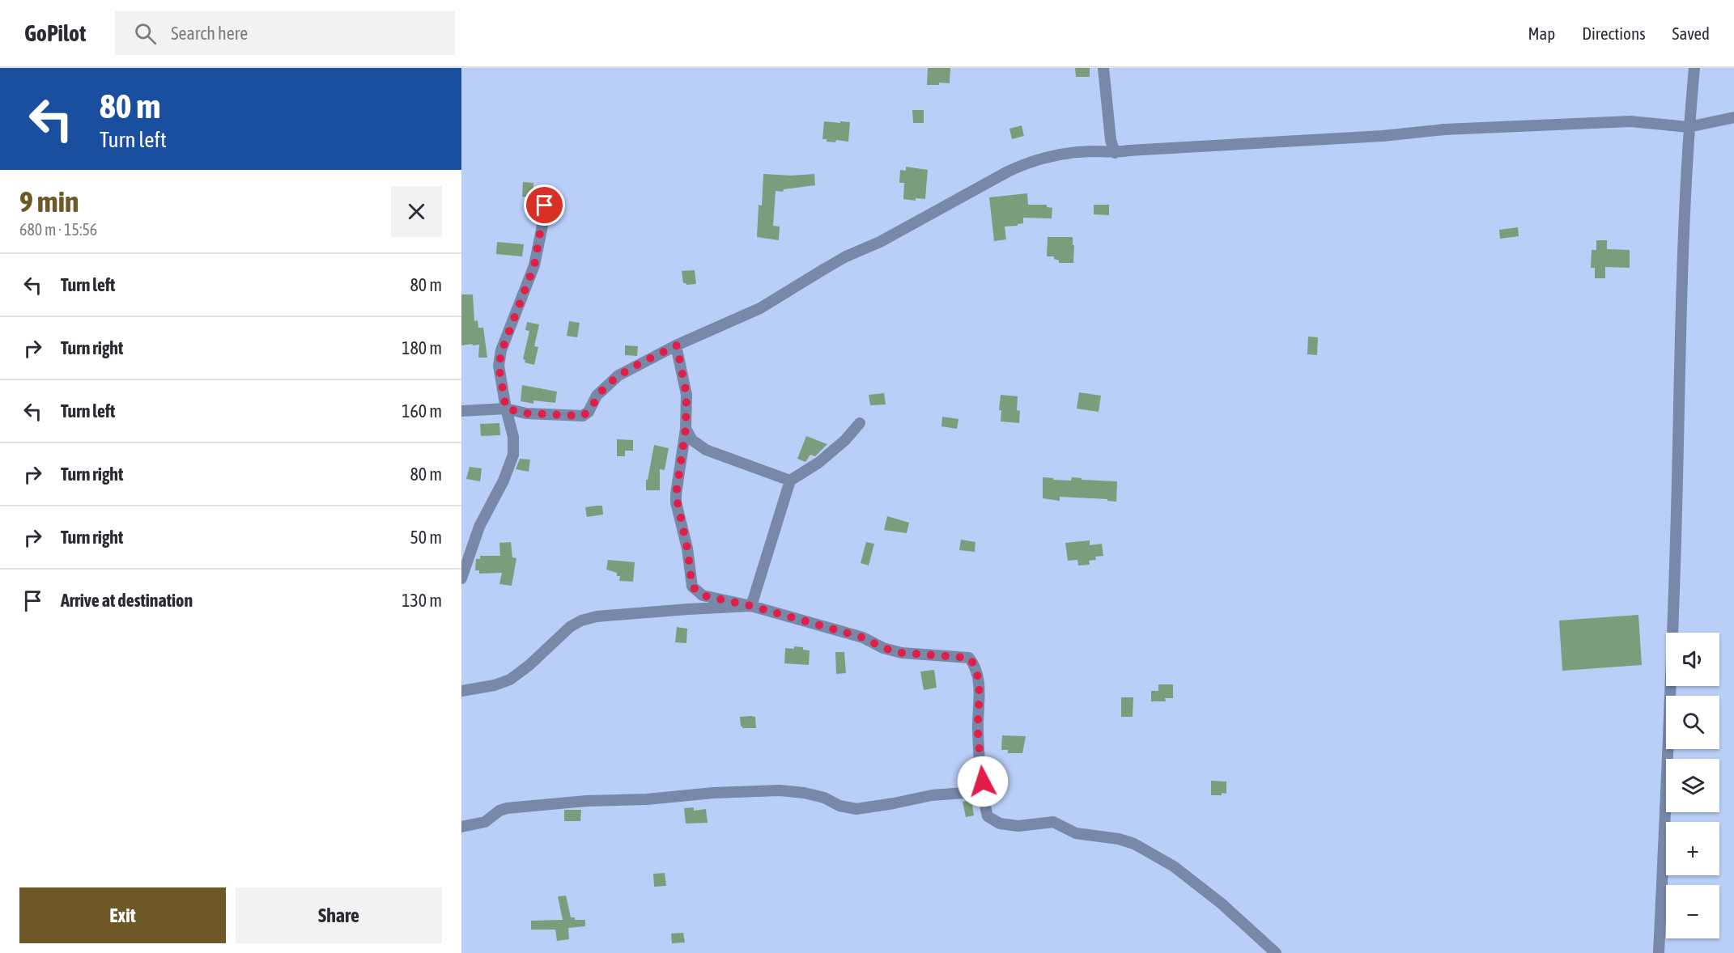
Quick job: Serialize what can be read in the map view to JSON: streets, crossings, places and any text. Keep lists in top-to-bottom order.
{
  "page": {
    "header": "GoPilot",
    "search": "Search here",
    "nav": ["Map", "Directions", "Saved"],
    "turn": ["80 m", "Turn left"],
    "heading": ["9 min", "680 m · 15:56"],
    "list": [
      {
        "name": "Turn left",
        "value": "80 m"
      },
      {
        "name": "Turn right",
        "value": "180 m"
      },
      {
        "name": "Turn left",
        "value": "160 m"
      },
      {
        "name": "Turn right",
        "value": "80 m"
      },
      {
        "name": "Turn right",
        "value": "50 m"
      },
      {
        "name": "Arrive at destination",
        "value": "130 m"
      }
    ],
    "map_buttons": ["+", "−"],
    "buttons": ["Exit", "Share"]
  }
}
